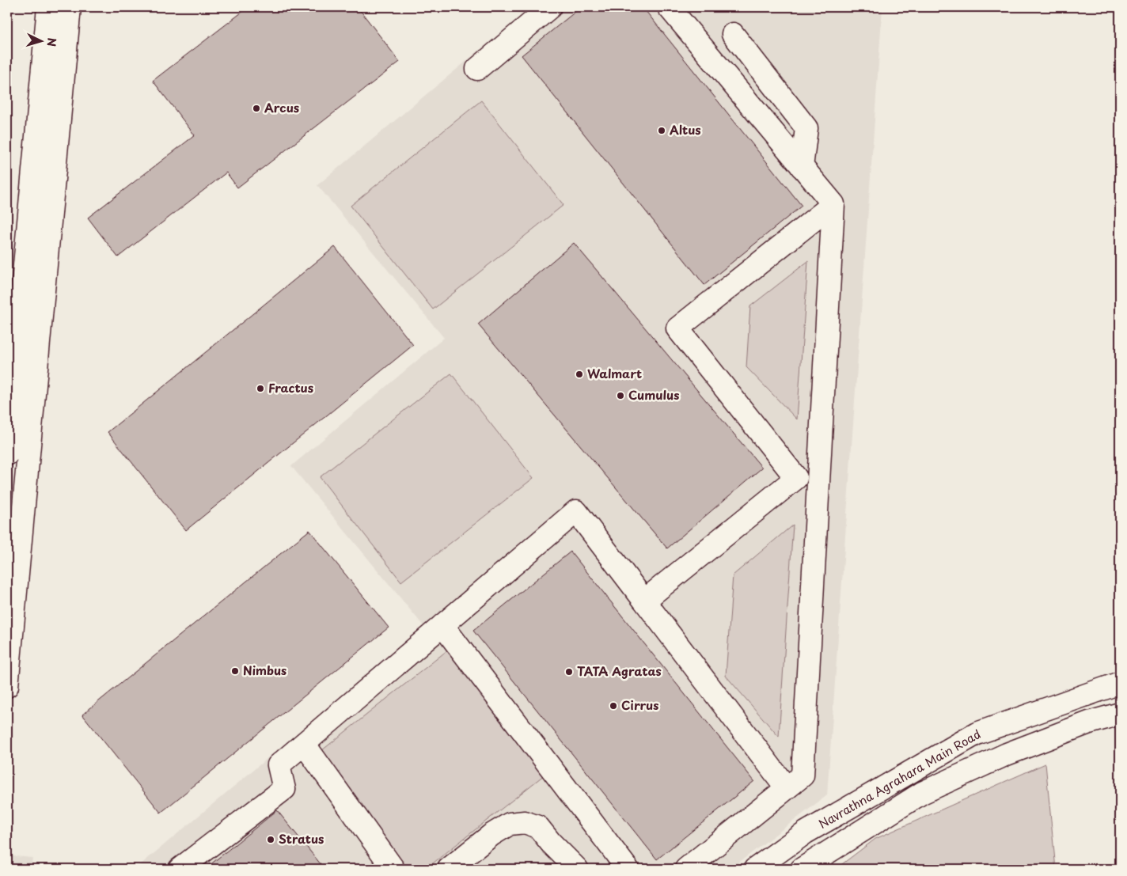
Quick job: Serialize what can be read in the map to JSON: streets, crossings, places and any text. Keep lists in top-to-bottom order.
{
  "streets": {
    "street": ["Navrathna Agrahara Main Road"]
  },
  "places": [
    "Arcus",
    "Altus",
    "Walmart",
    "Fractus",
    "Cumulus",
    "Nimbus",
    "TATA Agratas",
    "Cirrus",
    "Stratus"
  ],
  "north": "right"
}
